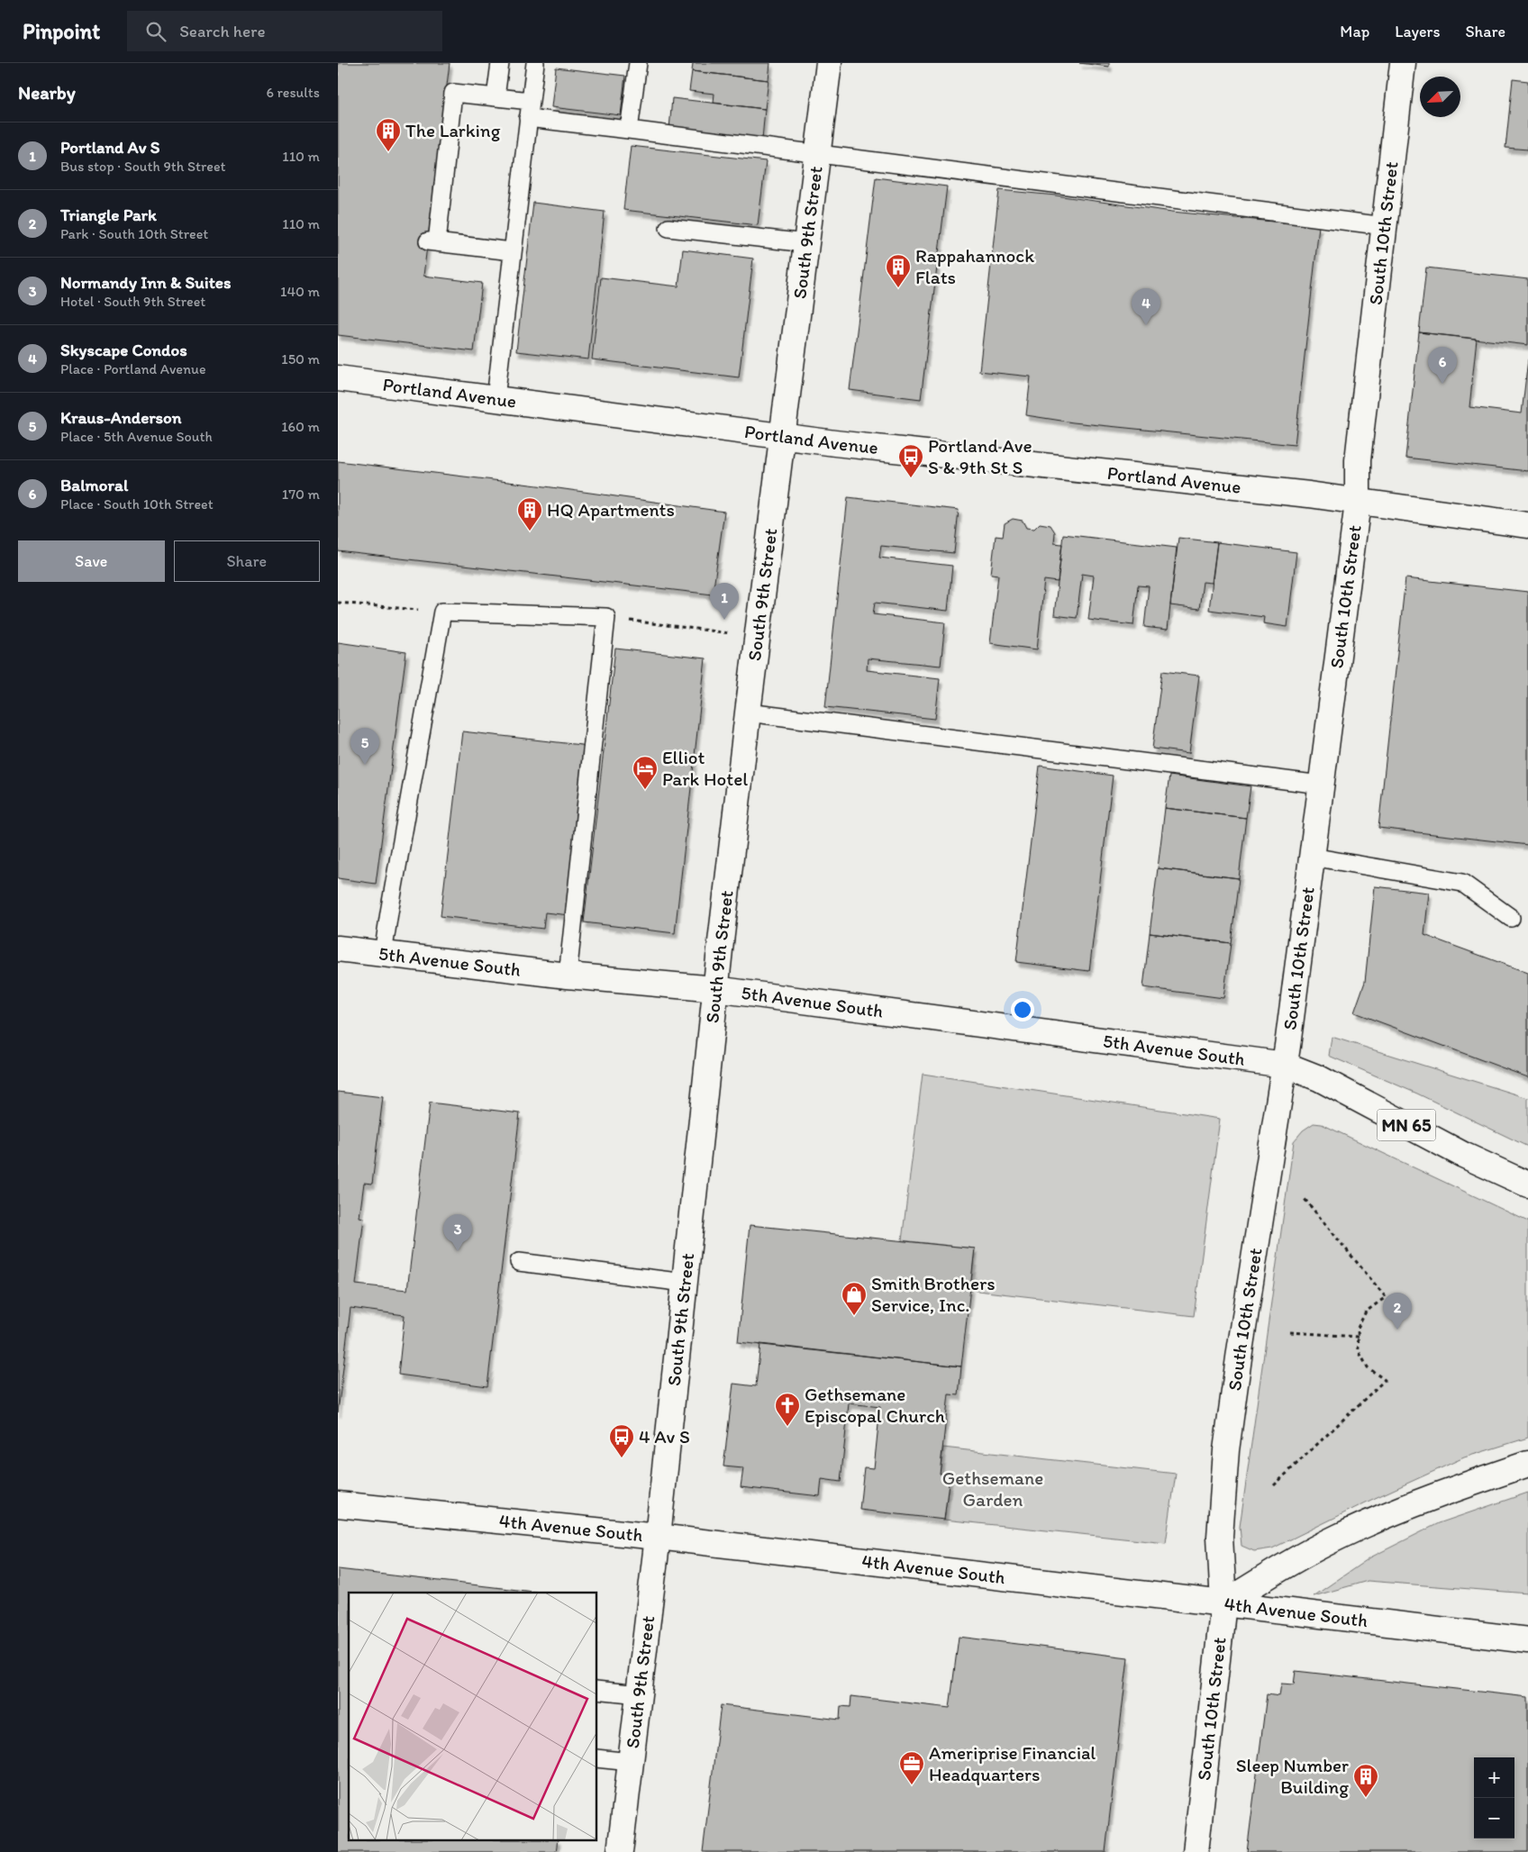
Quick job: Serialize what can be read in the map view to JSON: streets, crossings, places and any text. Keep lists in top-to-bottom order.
{
  "streets": {
    "main road": [
      "South 9th Street",
      "South 10th Street",
      "Portland Avenue",
      "5th Avenue South",
      "MN 65",
      "4th Avenue South"
    ]
  },
  "crossings": [
    ["South 9th Street", "Portland Avenue"],
    ["South 9th Street", "5th Avenue South"],
    ["South 9th Street", "4th Avenue South"],
    ["South 10th Street", "Portland Avenue"],
    ["South 10th Street", "5th Avenue South"],
    ["South 10th Street", "MN 65"],
    ["South 10th Street", "4th Avenue South"],
    ["5th Avenue South", "MN 65"]
  ],
  "parks": ["Gethsemane Garden"],
  "places": {
    "building": [
      "The Larking",
      "Rappahannock Flats",
      "HQ Apartments",
      "Sleep Number Building"
    ],
    "bus stop": ["Portland Ave S & 9th St S", "4 Av S"],
    "hotel": ["Elliot Park Hotel"],
    "shop": ["Smith Brothers Service, Inc."],
    "church": ["Gethsemane Episcopal Church"],
    "office": ["Ameriprise Financial Headquarters"]
  },
  "north": "bottom left",
  "page": {
    "header": "Pinpoint",
    "search": "Search here",
    "nav": ["Map", "Layers", "Share"],
    "heading": ["Nearby", "6 results"],
    "list": [
      {
        "mark": "1",
        "name": "Portland Av S",
        "note": "Bus stop · South 9th Street",
        "value": "110 m"
      },
      {
        "mark": "2",
        "name": "Triangle Park",
        "note": "Park · South 10th Street",
        "value": "110 m"
      },
      {
        "mark": "3",
        "name": "Normandy Inn & Suites",
        "note": "Hotel · South 9th Street",
        "value": "140 m"
      },
      {
        "mark": "4",
        "name": "Skyscape Condos",
        "note": "Place · Portland Avenue",
        "value": "150 m"
      },
      {
        "mark": "5",
        "name": "Kraus-Anderson",
        "note": "Place · 5th Avenue South",
        "value": "160 m"
      },
      {
        "mark": "6",
        "name": "Balmoral",
        "note": "Place · South 10th Street",
        "value": "170 m"
      }
    ],
    "pins": [
      "4",
      "6",
      "1",
      "5",
      "3",
      "2"
    ],
    "buttons": ["Save", "Share"],
    "map_buttons": ["+", "−"]
  }
}
